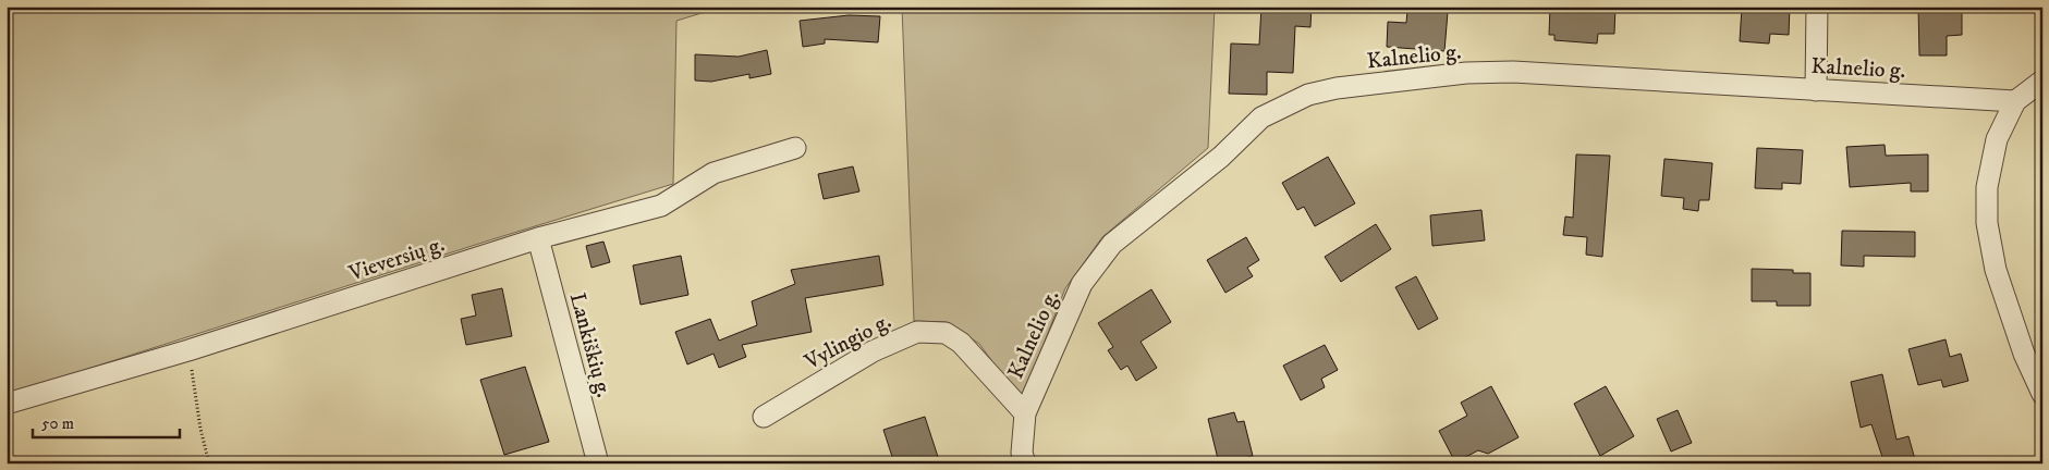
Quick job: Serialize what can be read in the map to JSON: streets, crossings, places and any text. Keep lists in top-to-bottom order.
{
  "streets": {
    "street": [
      "Kalnelio g.",
      "Vieversių g.",
      "Vylingio g.",
      "Lankiškių g."
    ]
  },
  "crossings": [
    ["Kalnelio g.", "Vylingio g."],
    ["Vieversių g.", "Lankiškių g."]
  ],
  "scale_bar": "50 m"
}
